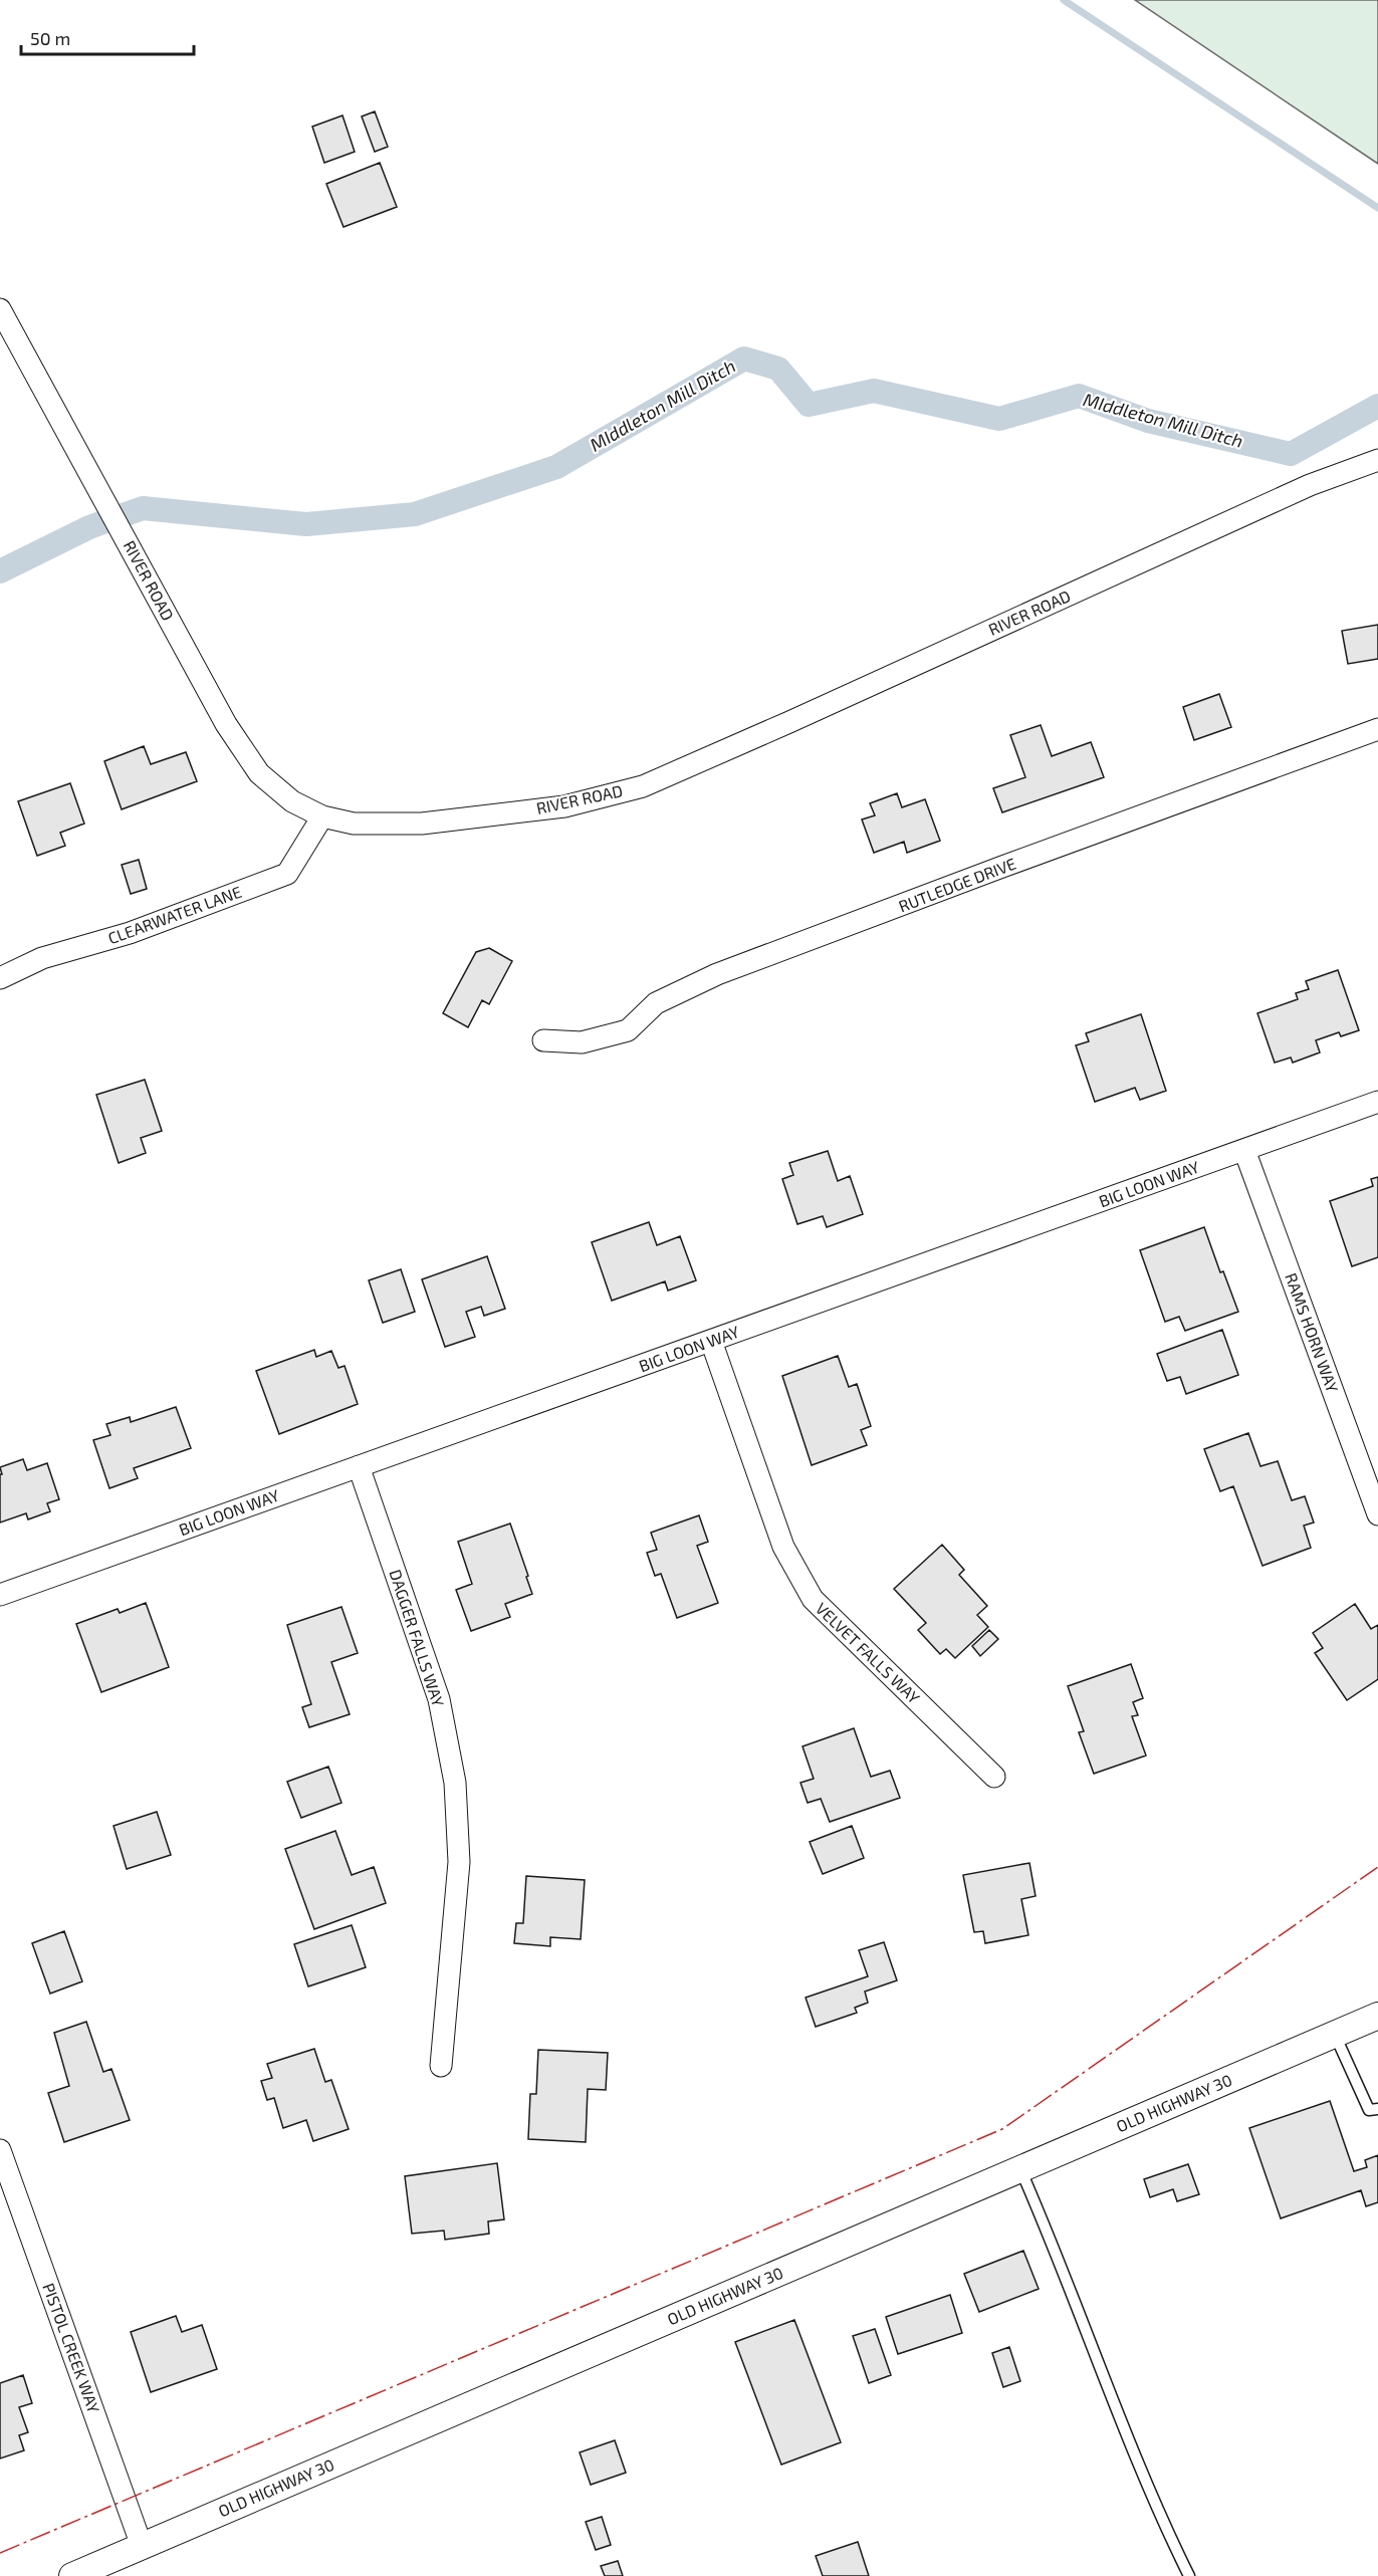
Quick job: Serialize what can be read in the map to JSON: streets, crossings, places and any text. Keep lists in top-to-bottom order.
{
  "streets": {
    "street": [
      "RIVER ROAD",
      "RUTLEDGE DRIVE",
      "CLEARWATER LANE",
      "BIG LOON WAY",
      "RAMS HORN WAY",
      "DAGGER FALLS WAY",
      "VELVET FALLS WAY",
      "OLD HIGHWAY 30",
      "PISTOL CREEK WAY"
    ]
  },
  "crossings": [
    ["RIVER ROAD", "CLEARWATER LANE"],
    ["BIG LOON WAY", "RAMS HORN WAY"],
    ["BIG LOON WAY", "DAGGER FALLS WAY"],
    ["BIG LOON WAY", "VELVET FALLS WAY"],
    ["OLD HIGHWAY 30", "PISTOL CREEK WAY"]
  ],
  "water": ["MIddleton Mill Ditch"],
  "scale_bar": "50 m"
}
